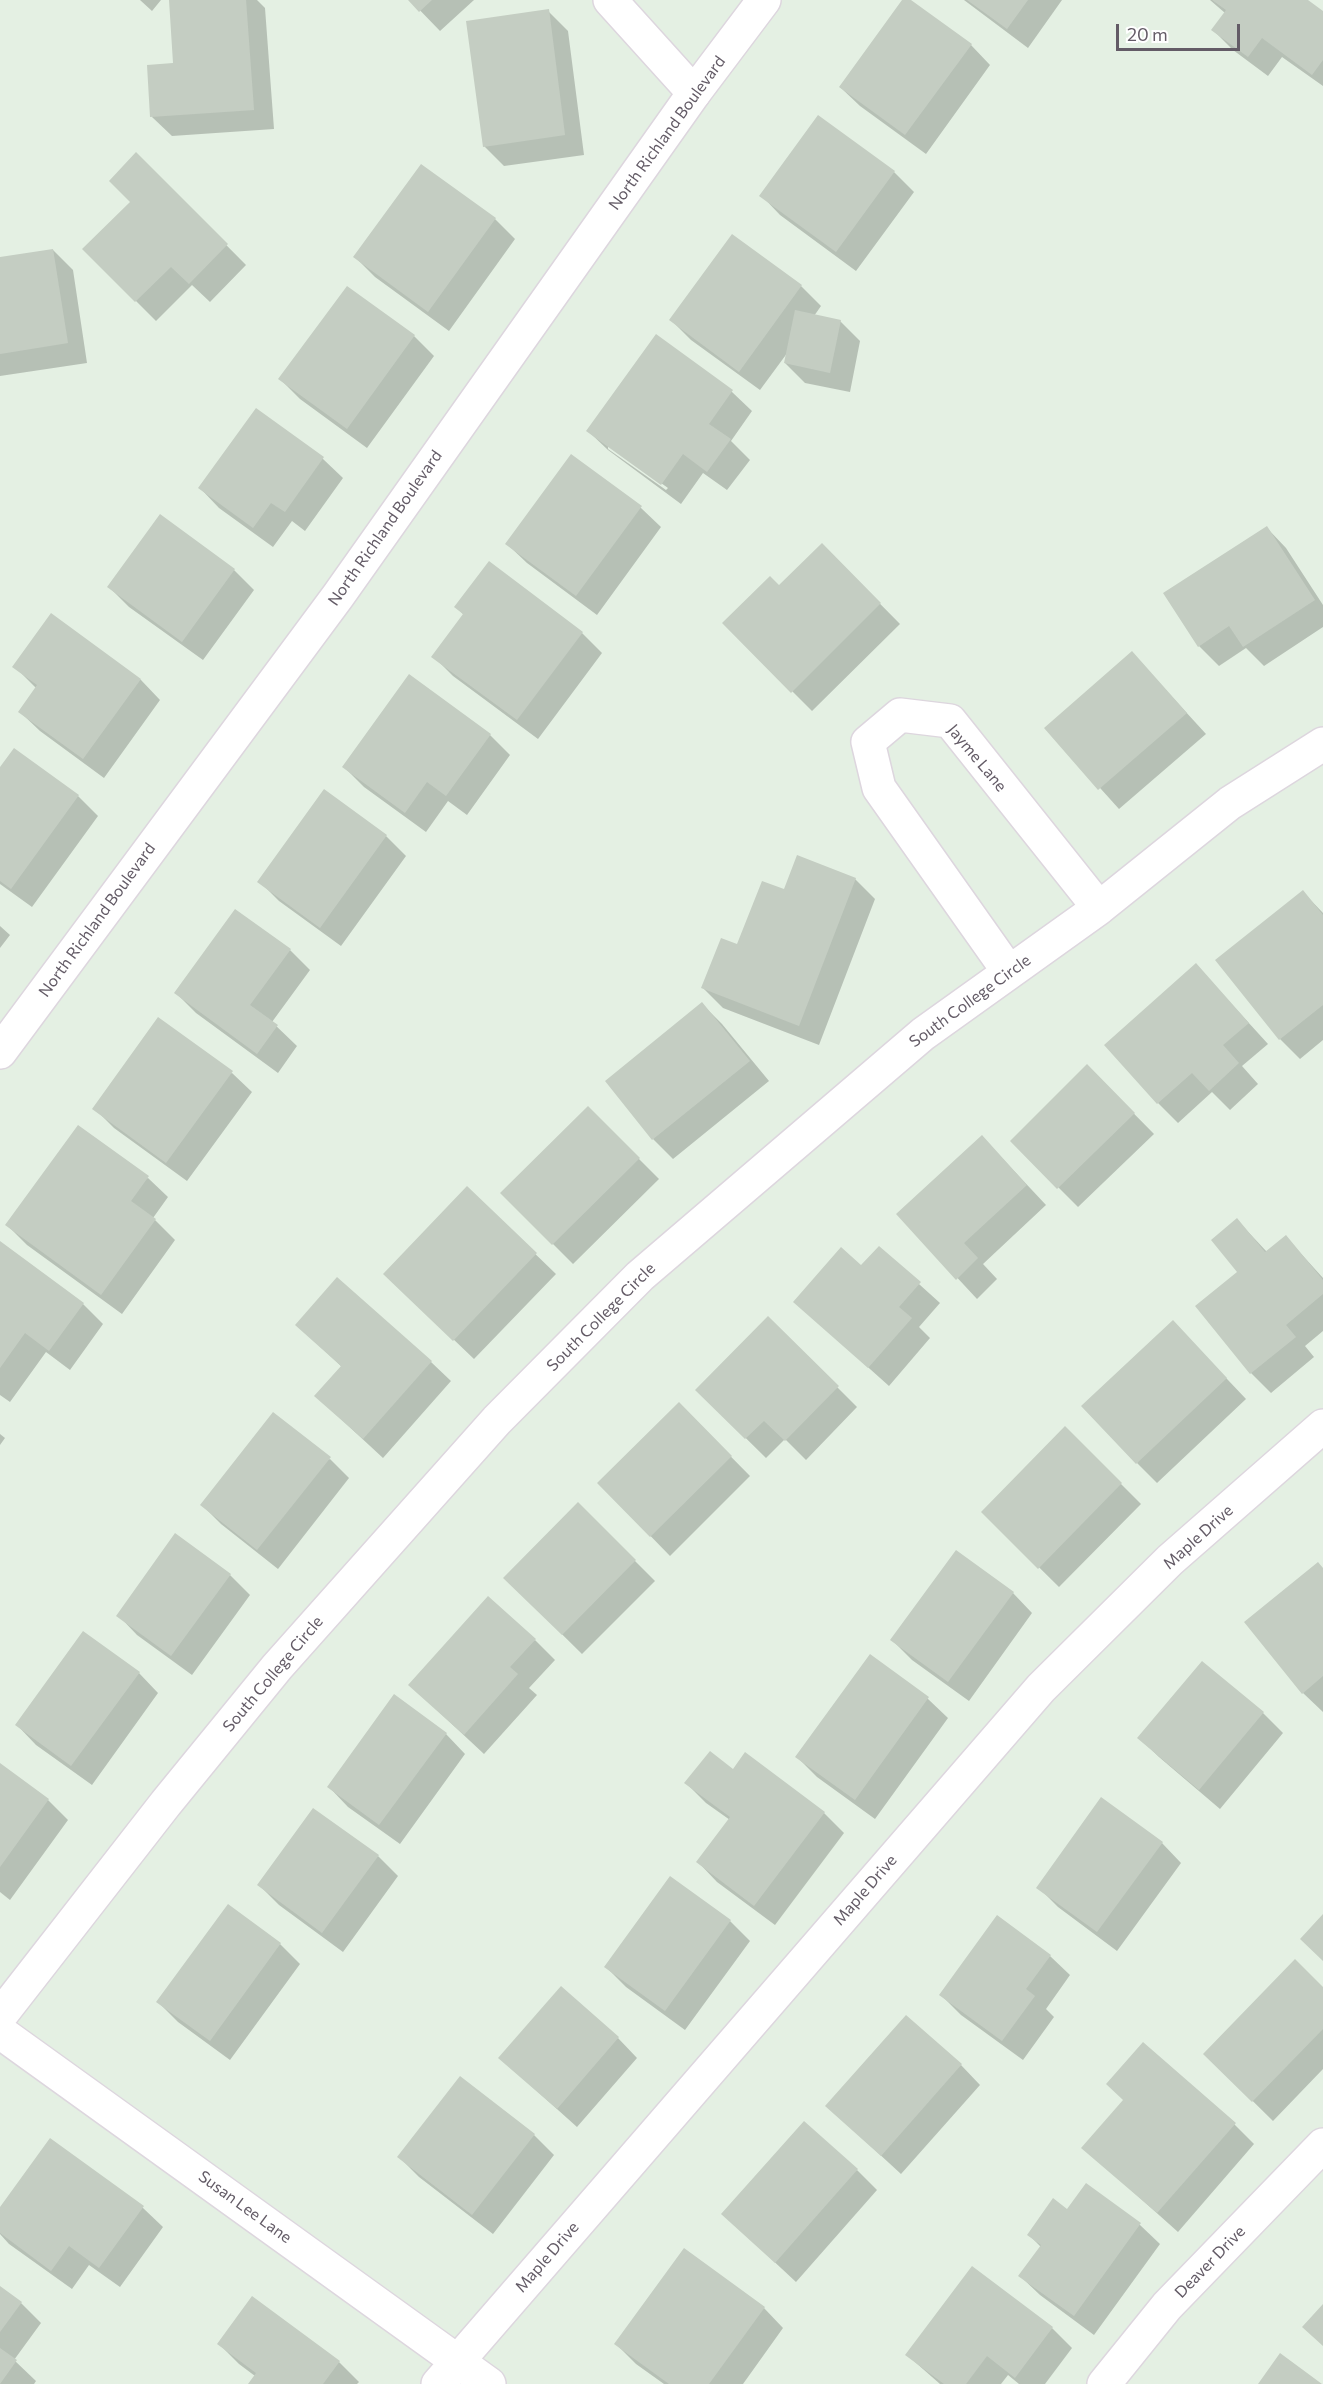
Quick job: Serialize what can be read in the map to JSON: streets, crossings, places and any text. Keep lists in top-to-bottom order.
{
  "streets": {
    "street": [
      "North Richland Boulevard",
      "Jayme Lane",
      "South College Circle",
      "Maple Drive",
      "Susan Lee Lane",
      "Deaver Drive"
    ]
  },
  "crossings": [
    ["Jayme Lane", "South College Circle"],
    ["Maple Drive", "Susan Lee Lane"]
  ],
  "scale_bar": "20 m"
}
